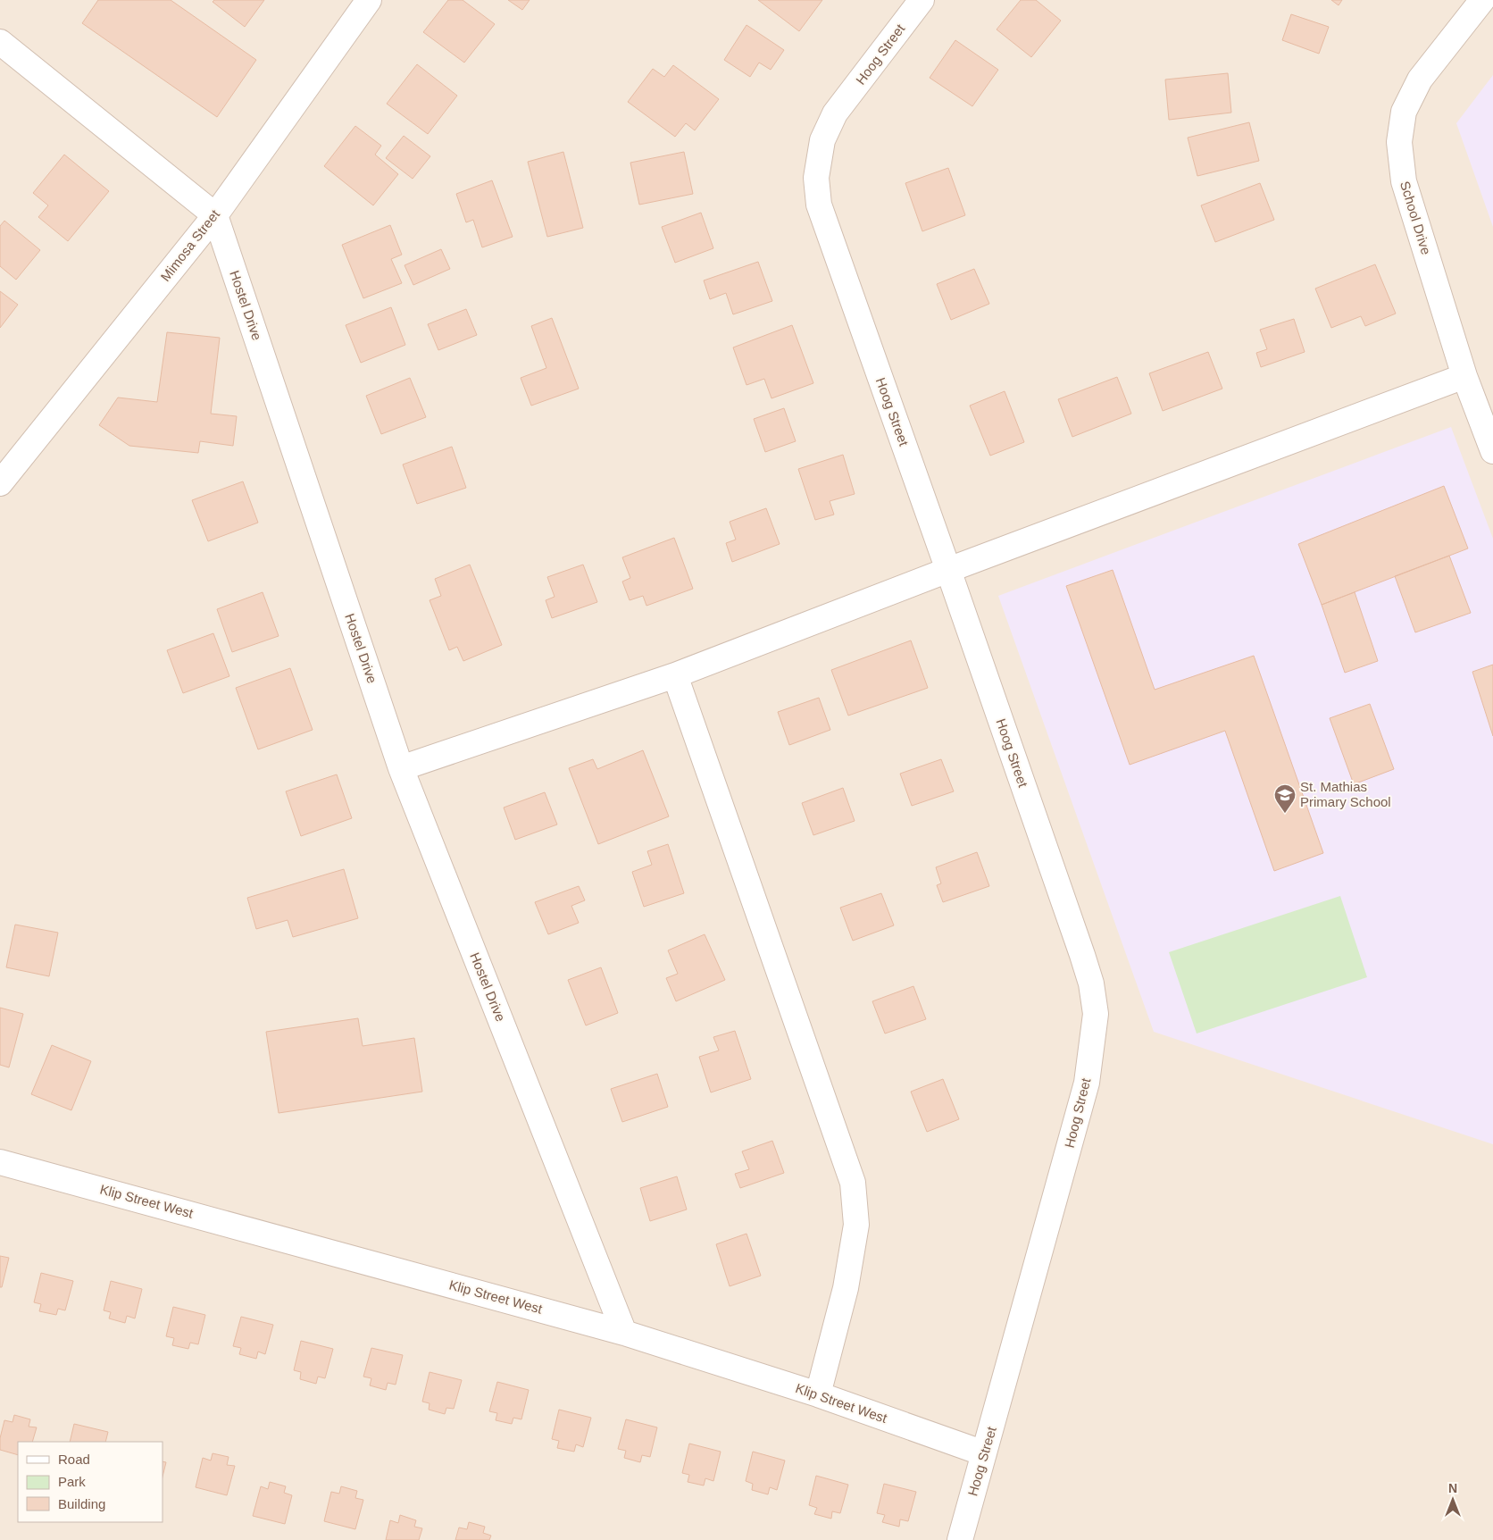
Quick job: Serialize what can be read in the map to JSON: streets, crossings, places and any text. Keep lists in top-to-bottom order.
{
  "streets": {
    "street": [
      "Hoog Street",
      "School Drive",
      "Mimosa Street",
      "Hostel Drive",
      "Klip Street West"
    ]
  },
  "crossings": [
    ["Hoog Street", "Klip Street West"],
    ["Mimosa Street", "Hostel Drive"],
    ["Hostel Drive", "Klip Street West"]
  ],
  "places": {
    "school or university": ["St. Mathias Primary School"]
  },
  "legend": ["Road", "Park", "Building"],
  "north": "top"
}
